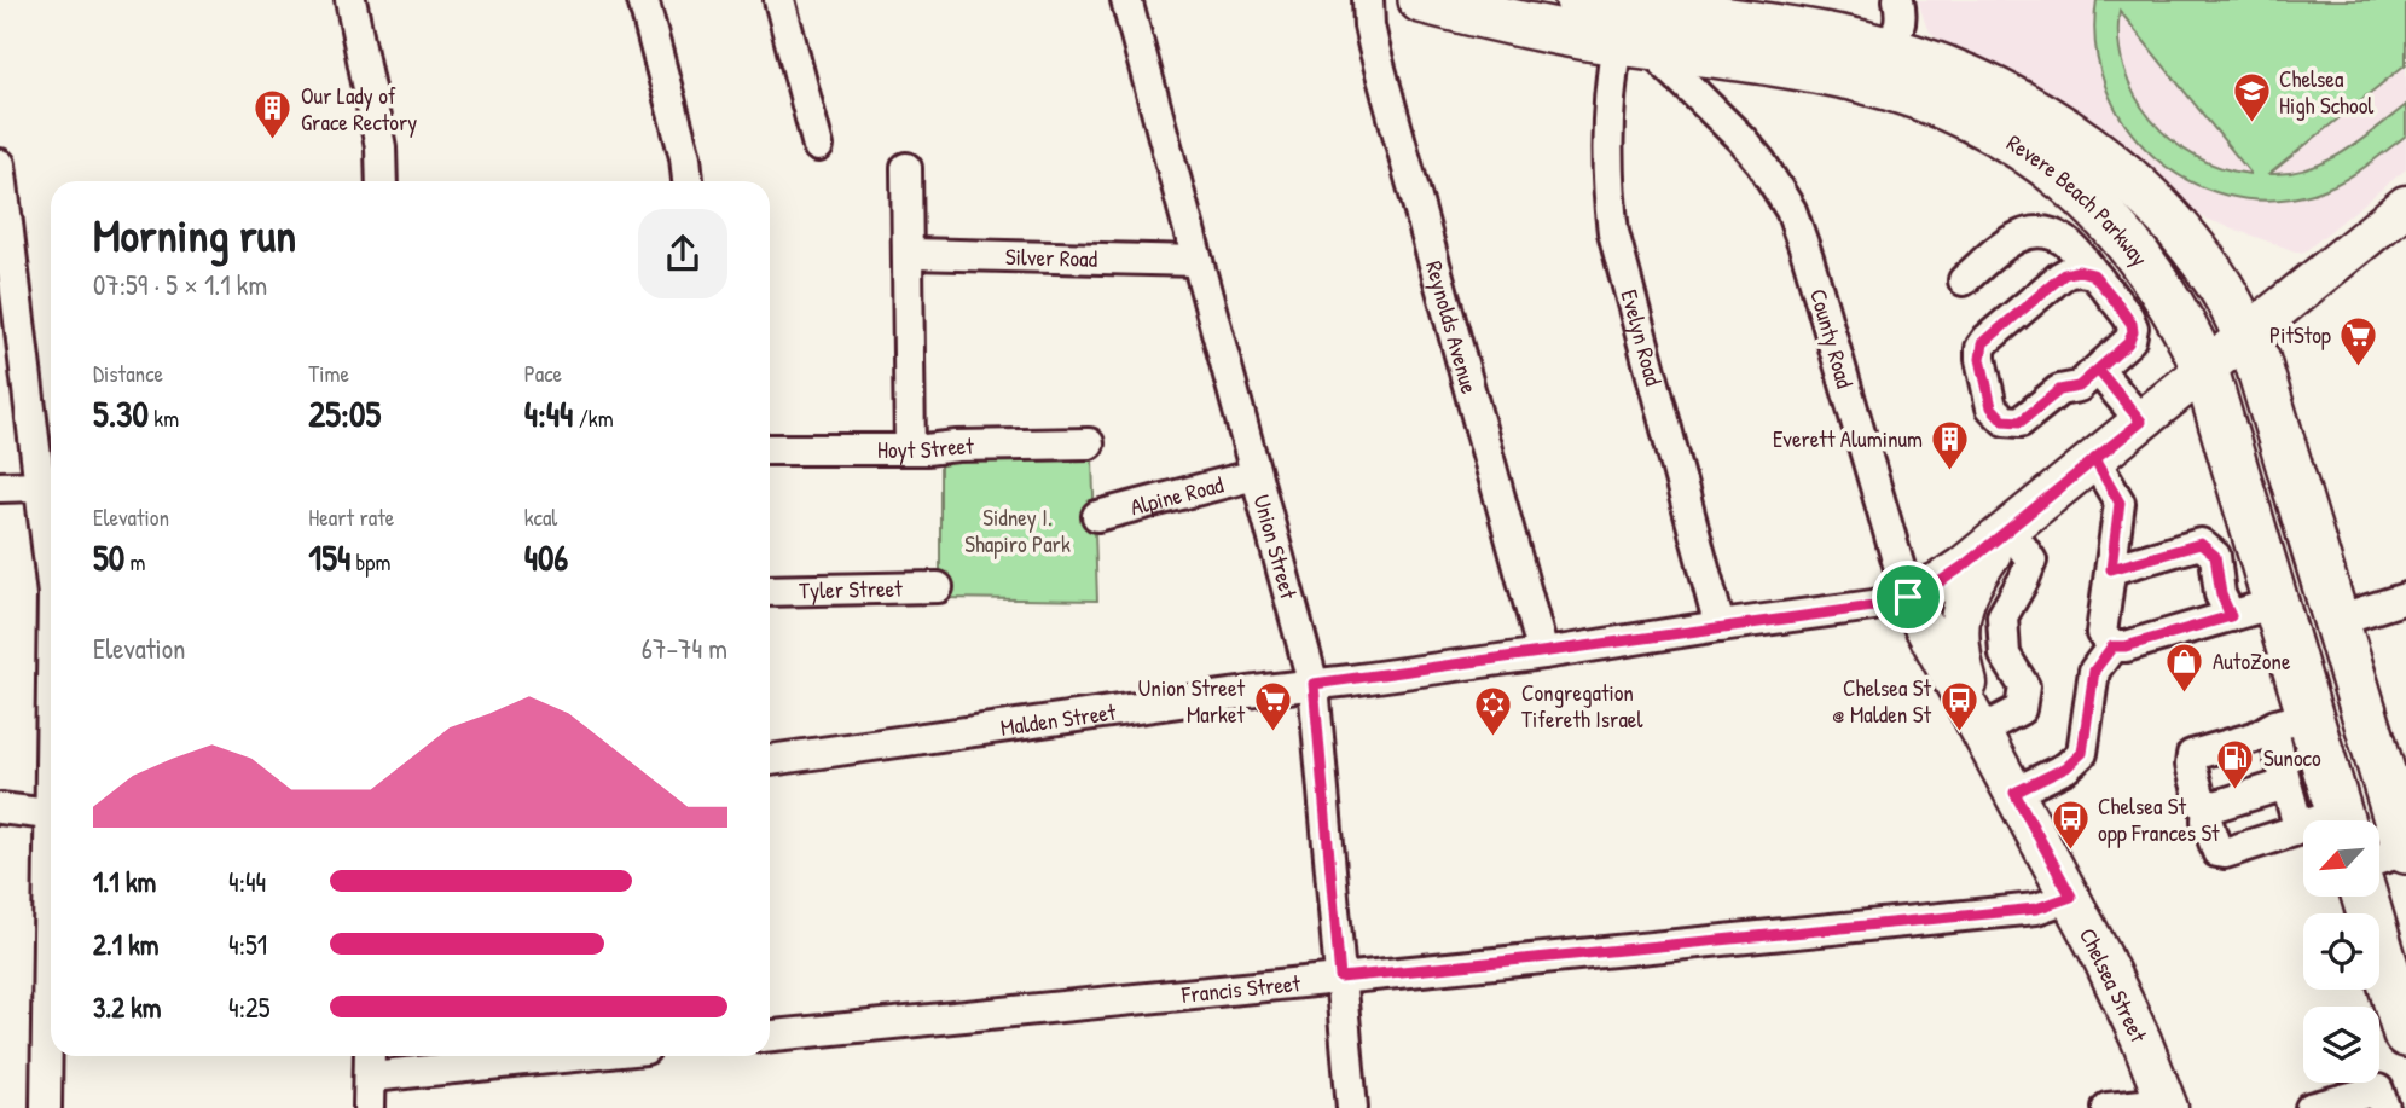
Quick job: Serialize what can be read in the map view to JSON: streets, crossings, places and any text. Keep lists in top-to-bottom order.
{
  "streets": {
    "highway": ["Revere Beach Parkway"],
    "main road": ["Chelsea Street"],
    "street": [
      "Silver Road",
      "Reynolds Avenue",
      "Evelyn Road",
      "County Road",
      "Hoyt Street",
      "Alpine Road",
      "Union Street",
      "Tyler Street",
      "Malden Street",
      "Francis Street"
    ]
  },
  "crossings": [
    ["Revere Beach Parkway", "Evelyn Road"],
    ["Revere Beach Parkway", "County Road"],
    ["Silver Road", "Union Street"],
    ["Reynolds Avenue", "Malden Street"],
    ["Evelyn Road", "County Road"],
    ["Evelyn Road", "Malden Street"],
    ["County Road", "Malden Street"],
    ["County Road", "Chelsea Street"],
    ["Alpine Road", "Union Street"],
    ["Union Street", "Malden Street"],
    ["Union Street", "Francis Street"],
    ["Malden Street", "Chelsea Street"],
    ["Chelsea Street", "Francis Street"]
  ],
  "parks": ["Sidney I. Shapiro Park"],
  "places": {
    "school or university": ["Chelsea High School"],
    "building": ["Our Lady of Grace Rectory", "Everett Aluminum"],
    "supermarket": ["PitStop", "Union Street Market"],
    "shop": ["AutoZone"],
    "bus stop": ["Chelsea St @ Malden St", "Chelsea St opp Frances St"],
    "synagogue": ["Congregation Tifereth Israel"],
    "fuel station": ["Sunoco"]
  },
  "north": "bottom left",
  "page": {
    "heading": ["Morning run", "07:59 · 5 × 1.1 km"],
    "stats": [
      ["Distance", "5.30 km"],
      ["Time", "25:05"],
      ["Pace", "4:44 /km"],
      ["Elevation", "50 m"],
      ["Heart rate", "154 bpm"],
      ["kcal", "406"]
    ],
    "chart": ["Elevation", "67–74 m"],
    "list": [
      {
        "name": "1.1 km",
        "note": "4:44"
      },
      {
        "name": "2.1 km",
        "note": "4:51"
      },
      {
        "name": "3.2 km",
        "note": "4:25"
      }
    ]
  }
}
